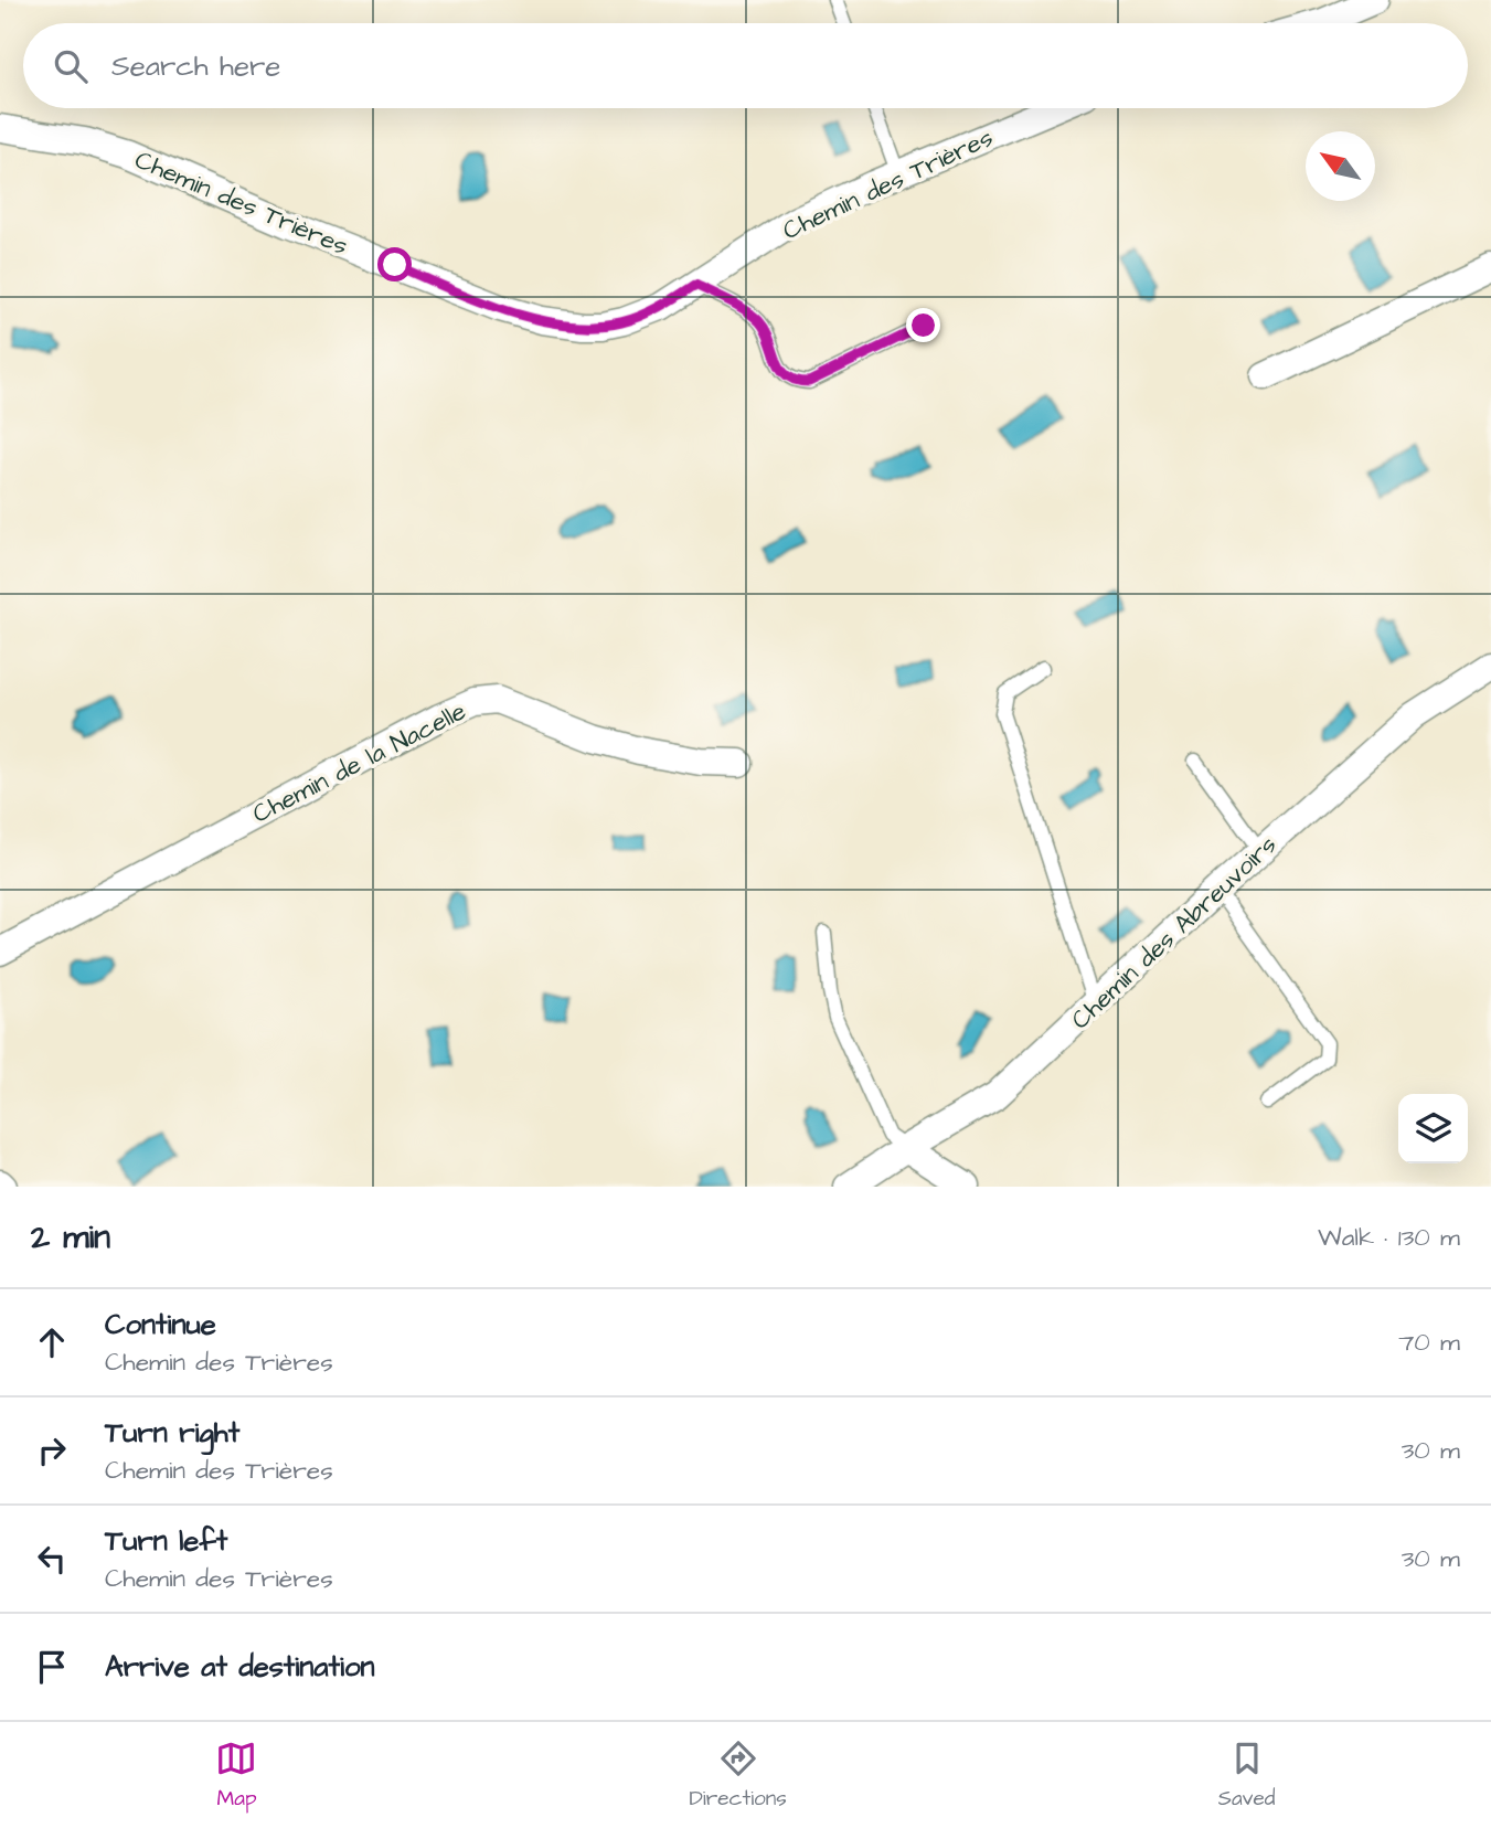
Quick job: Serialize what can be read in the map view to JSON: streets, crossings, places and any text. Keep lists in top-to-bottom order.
{
  "streets": {
    "street": ["Chemin des Trières", "Chemin de la Nacelle", "Chemin des Abreuvoirs"]
  },
  "north": "top left",
  "page": {
    "search": "Search here",
    "heading": ["2 min", "Walk · 130 m"],
    "list": [
      ["Continue", "Chemin des Trières", "70 m"],
      ["Turn right", "Chemin des Trières", "30 m"],
      ["Turn left", "Chemin des Trières", "30 m"],
      "Arrive at destination"
    ],
    "nav": ["Map", "Directions", "Saved"]
  }
}
